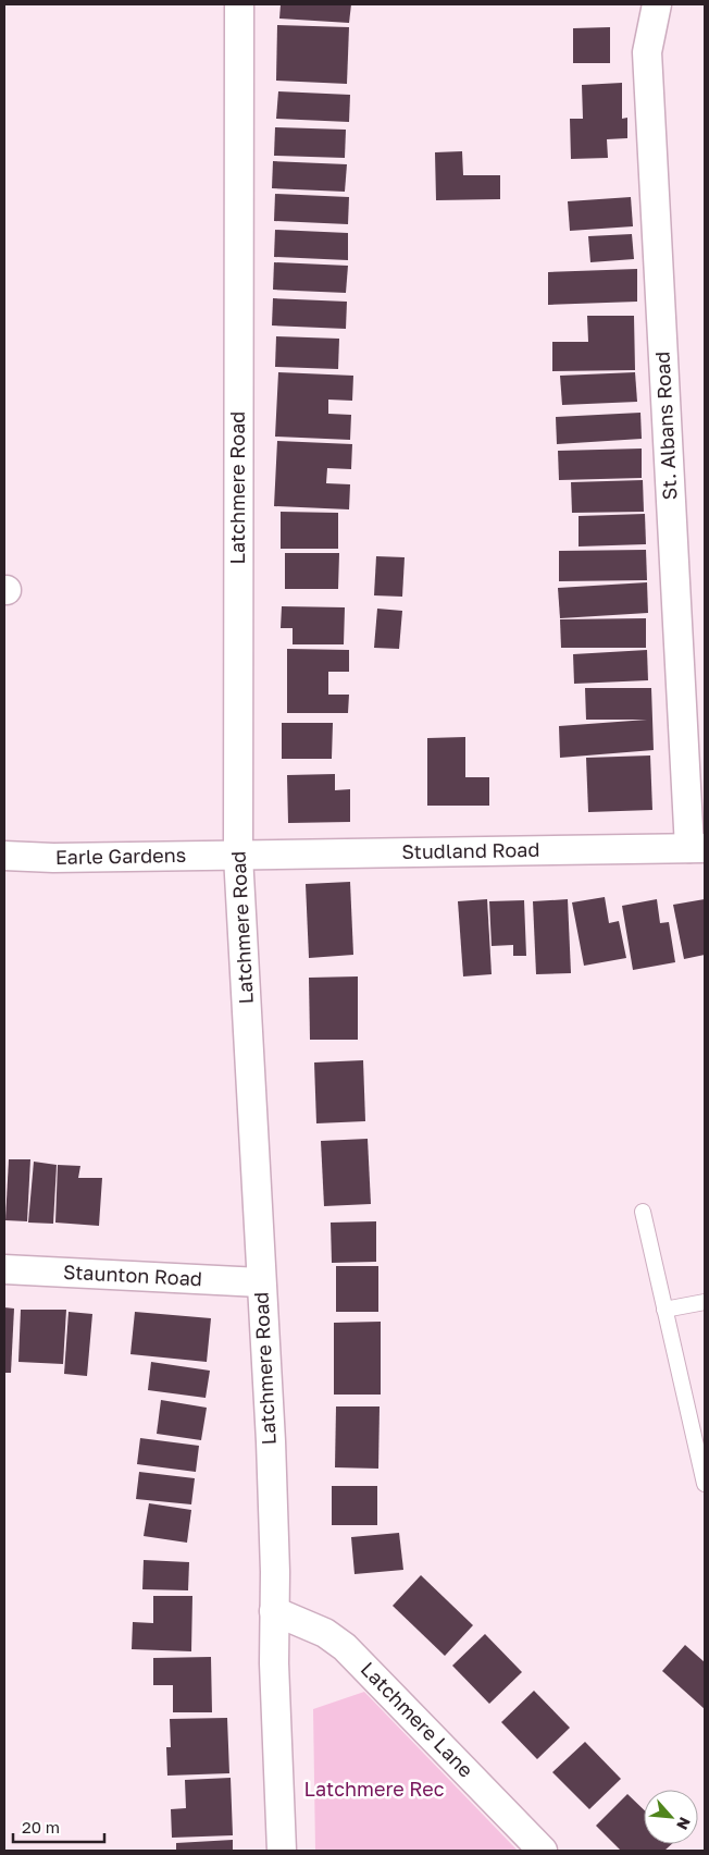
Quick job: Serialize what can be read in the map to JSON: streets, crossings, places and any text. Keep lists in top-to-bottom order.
{
  "streets": {
    "street": [
      "St. Albans Road",
      "Latchmere Road",
      "Studland Road",
      "Earle Gardens",
      "Staunton Road",
      "Latchmere Lane"
    ]
  },
  "crossings": [
    ["St. Albans Road", "Studland Road"],
    ["Latchmere Road", "Studland Road"],
    ["Latchmere Road", "Earle Gardens"],
    ["Latchmere Road", "Staunton Road"],
    ["Latchmere Road", "Latchmere Lane"],
    ["Studland Road", "Earle Gardens"]
  ],
  "parks": ["Latchmere Rec"],
  "scale_bar": "20 m",
  "north": "bottom right"
}
